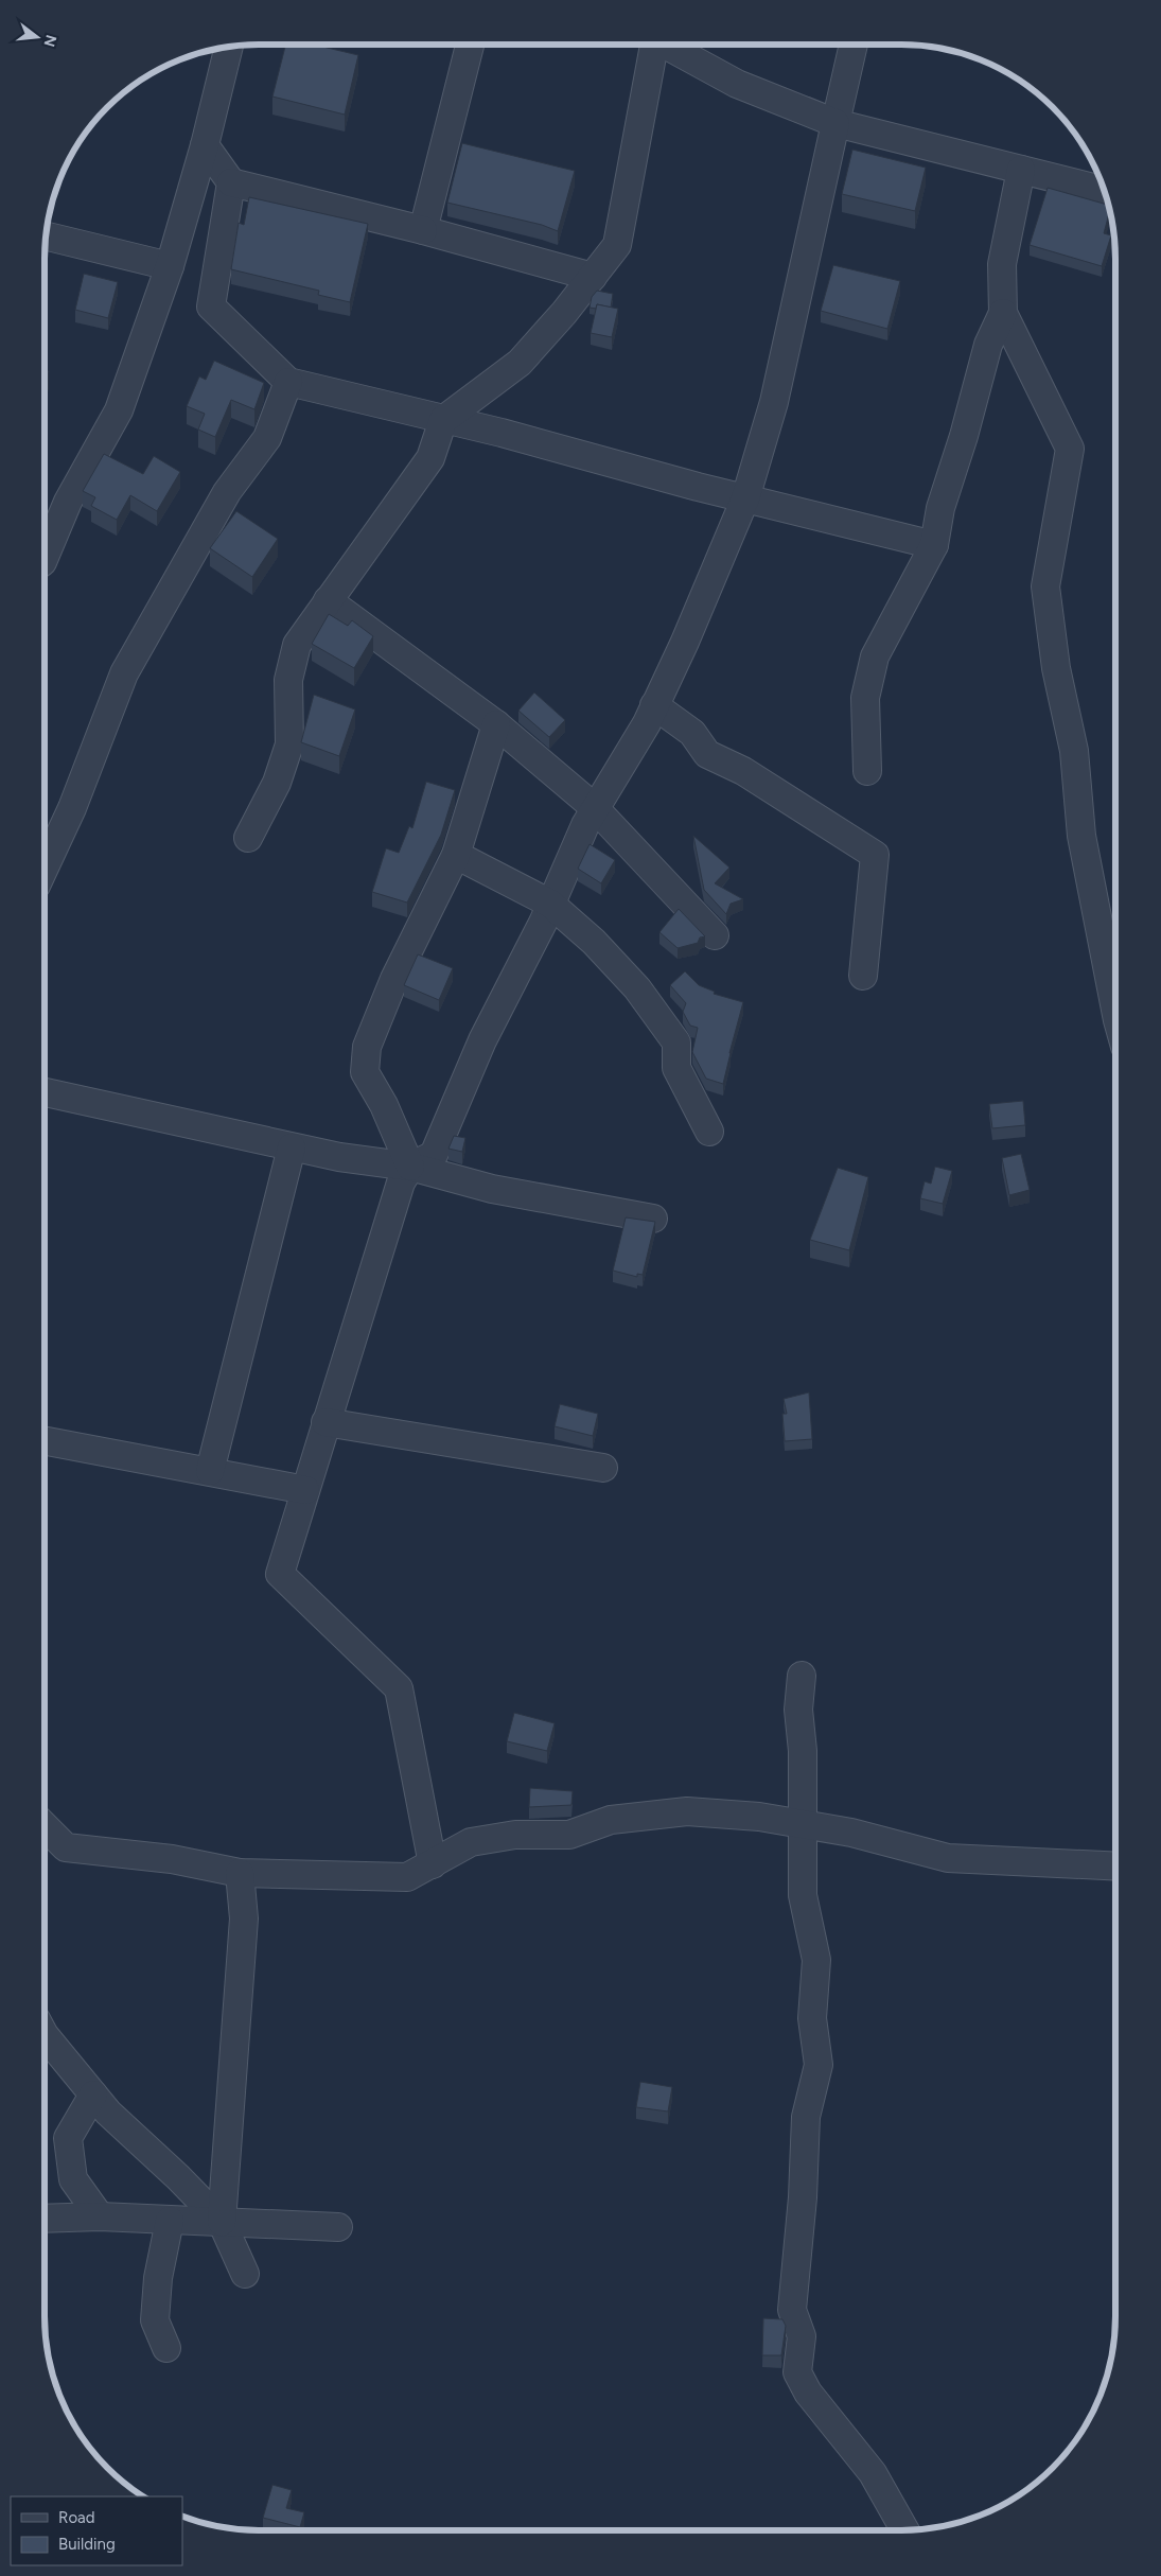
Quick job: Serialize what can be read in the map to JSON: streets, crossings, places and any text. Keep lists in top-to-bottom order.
{
  "legend": ["Road", "Building"],
  "north": "right"
}
